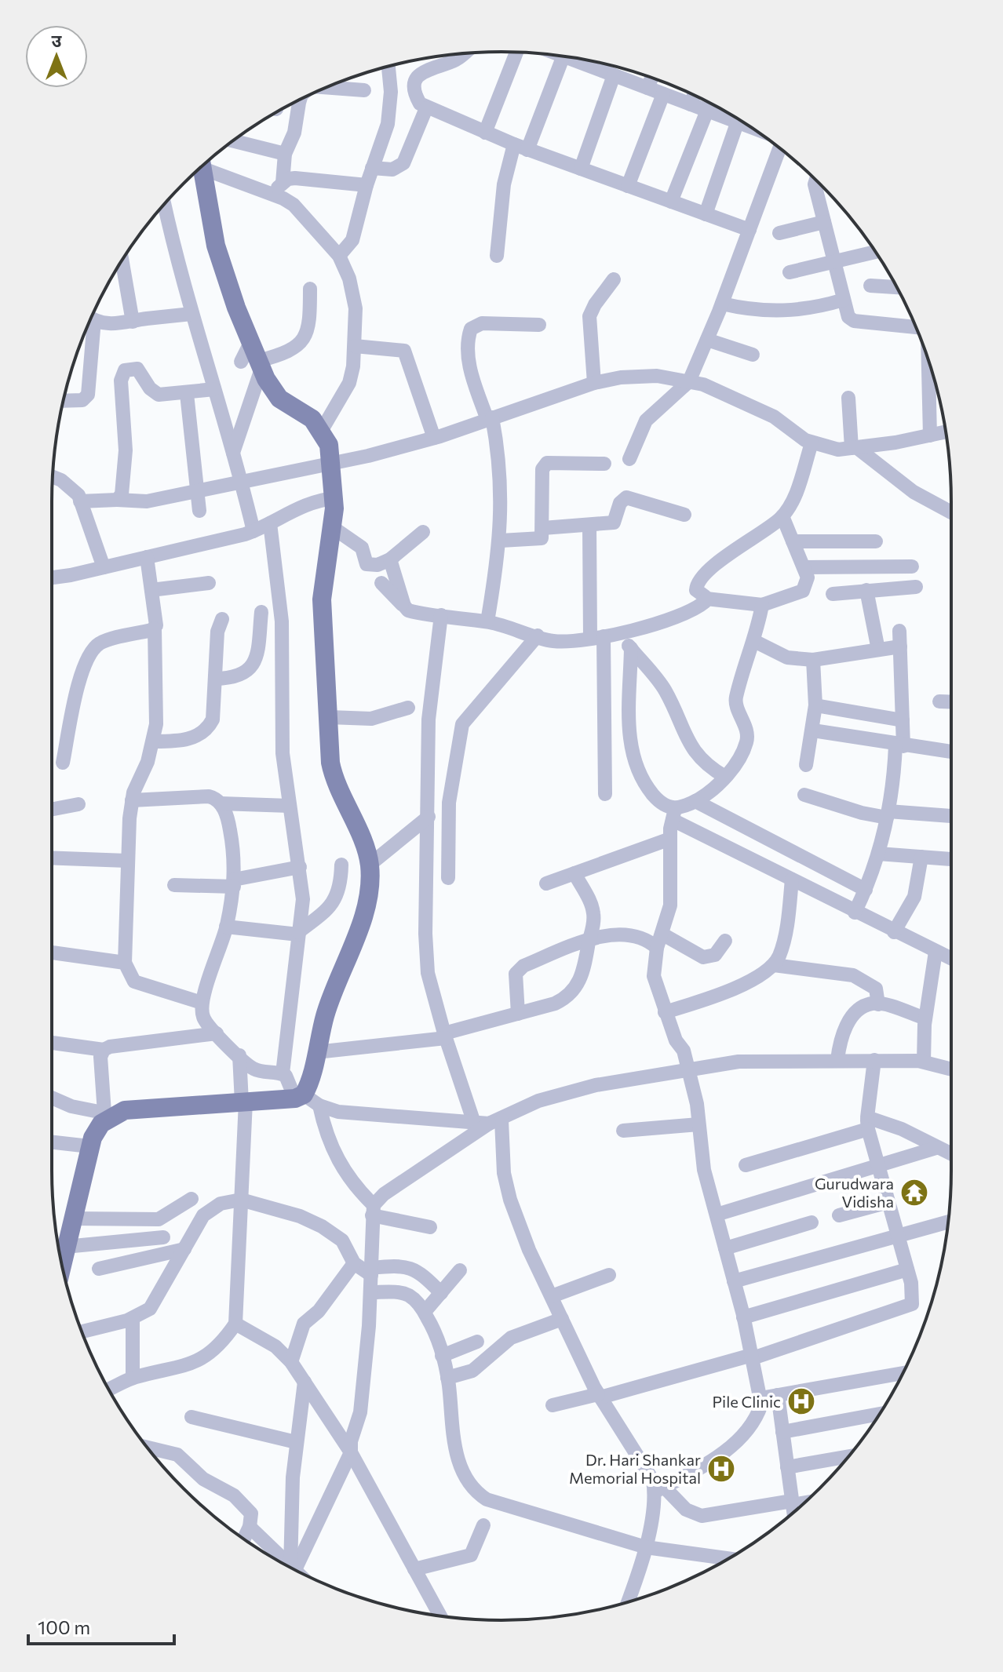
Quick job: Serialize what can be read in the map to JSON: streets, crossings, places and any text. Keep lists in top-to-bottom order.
{
  "places": {
    "temple": ["Gurudwara Vidisha"],
    "hospital": ["Pile Clinic", "Dr. Hari Shankar Memorial Hospital"]
  },
  "scale_bar": "100 m",
  "north": "top"
}
